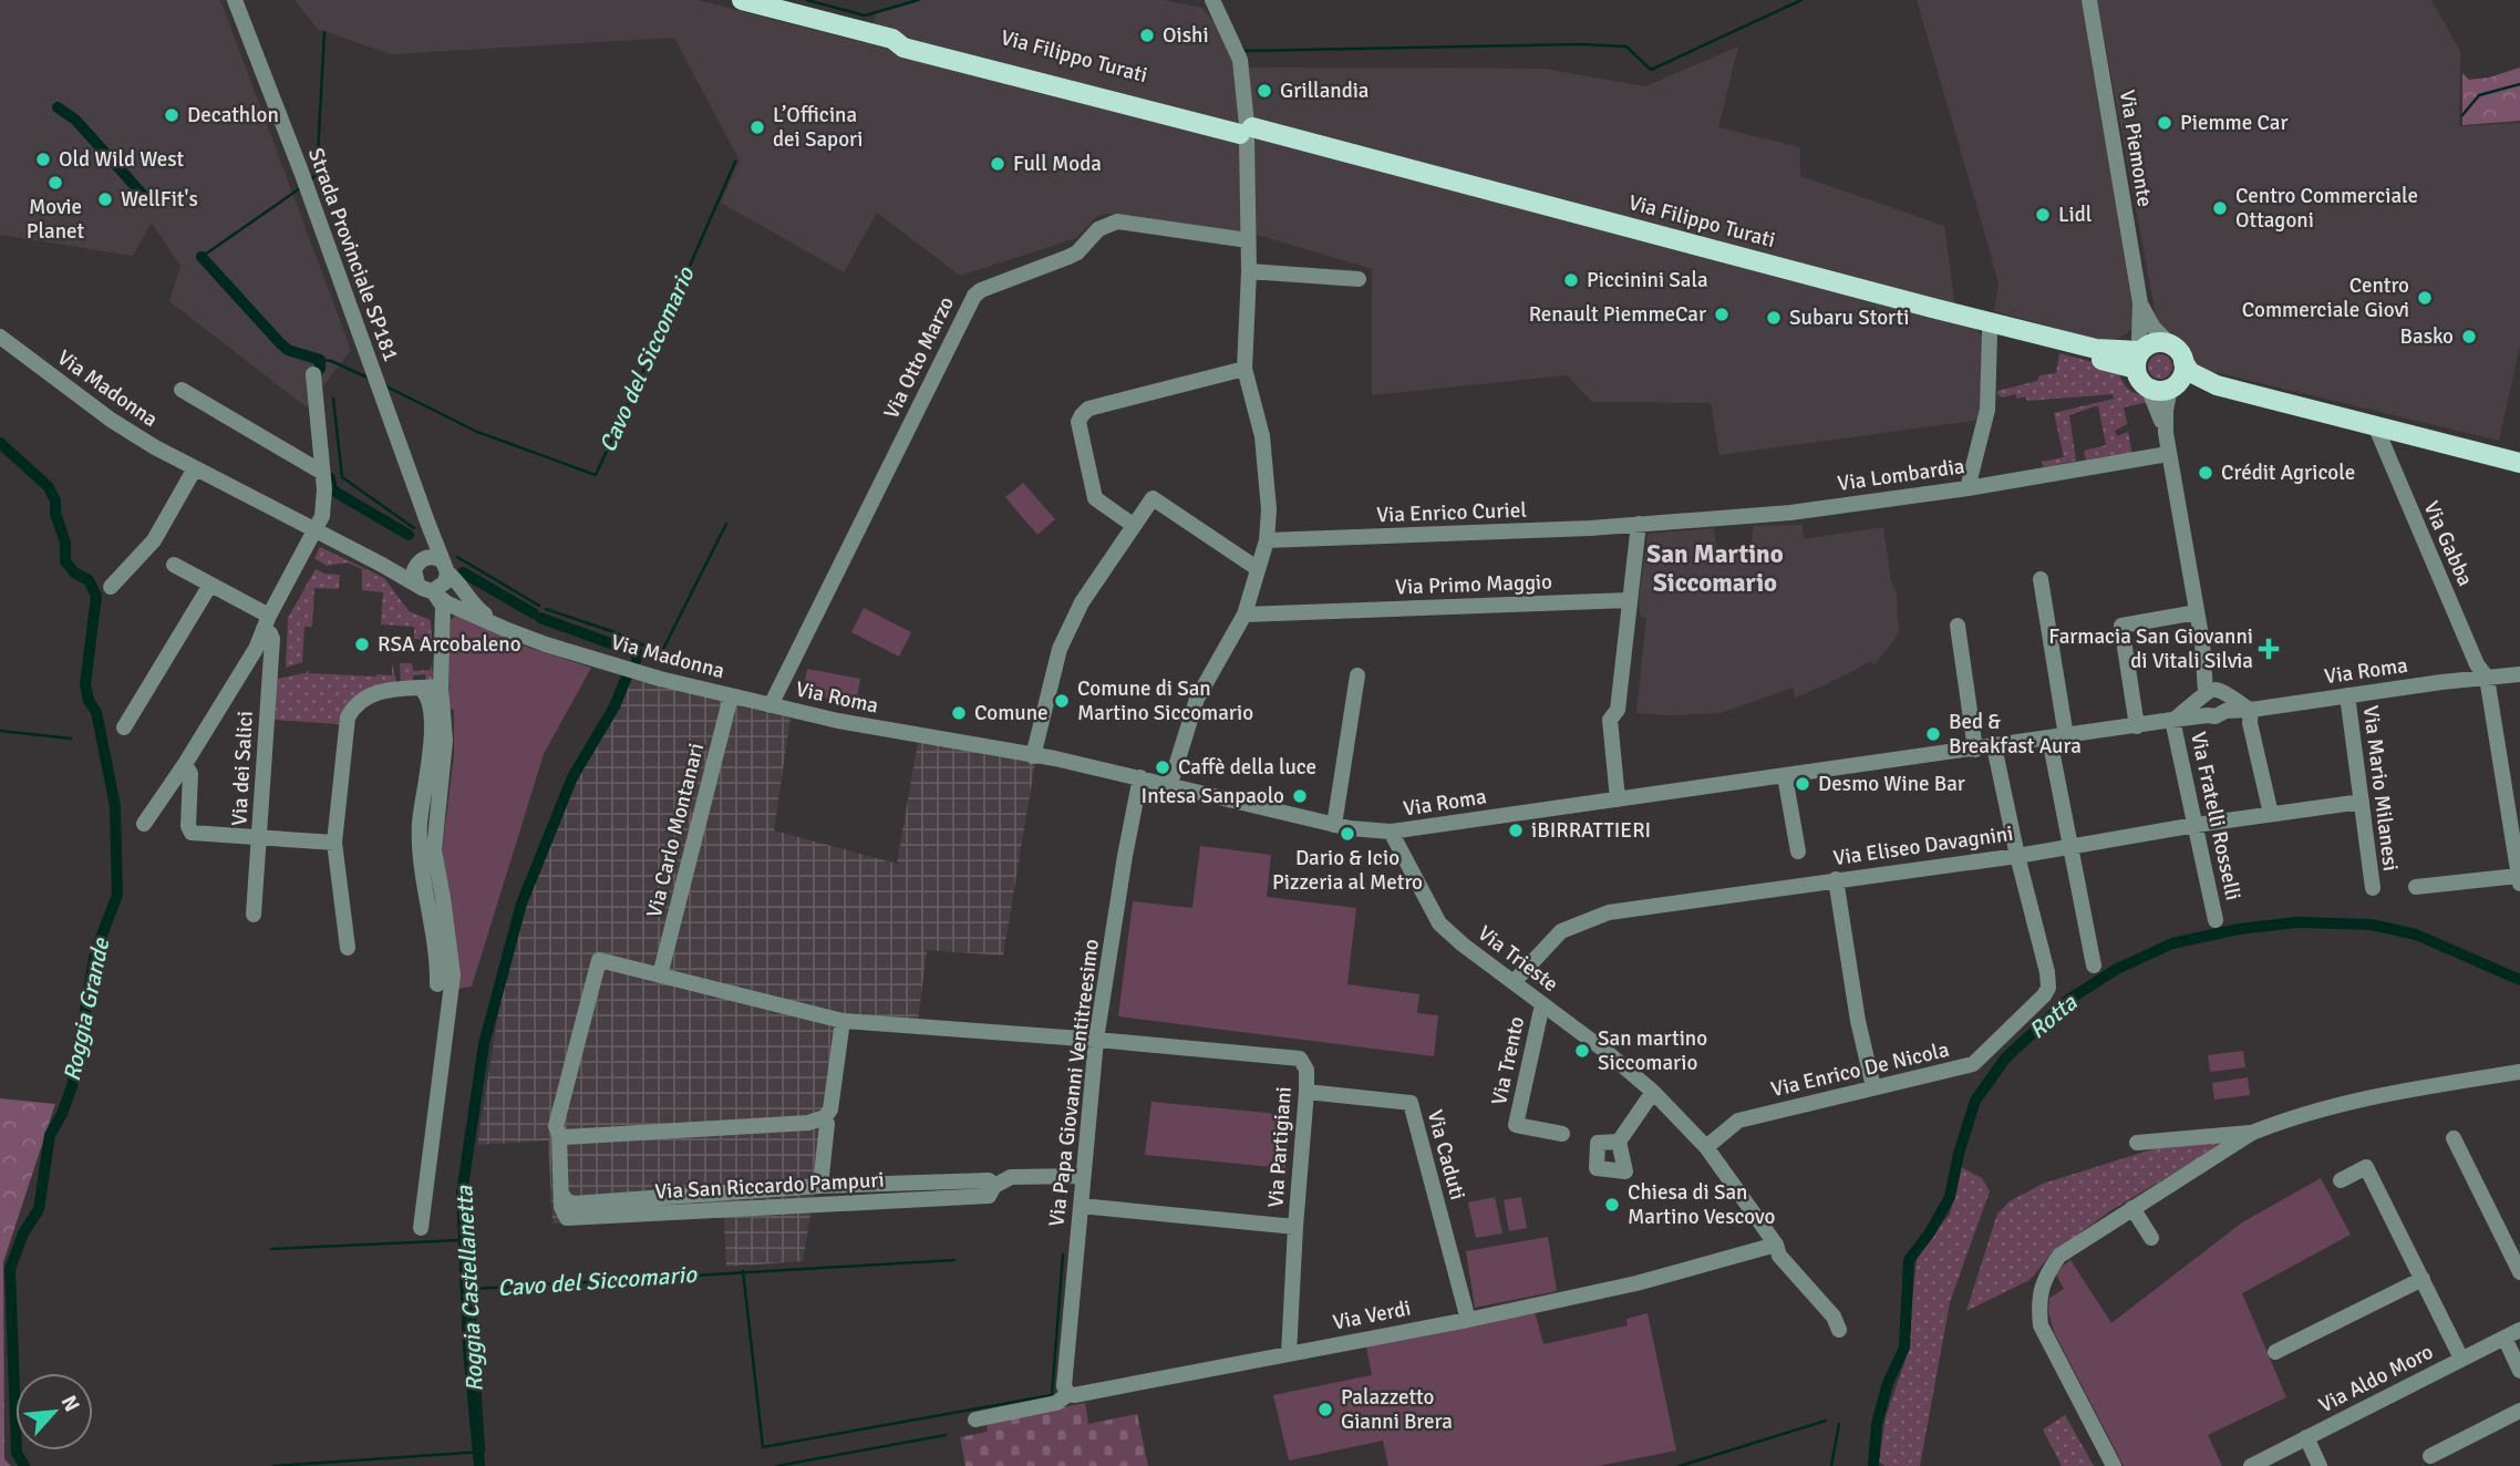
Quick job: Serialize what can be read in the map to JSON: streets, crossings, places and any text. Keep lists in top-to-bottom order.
{
  "streets": {
    "main road": ["Via Filippo Turati"],
    "street": [
      "Via Piemonte",
      "Strada Provinciale SP181",
      "Via Otto Marzo",
      "Via Madonna",
      "Via Lombardia",
      "Via Enrico Curiel",
      "Via Gabba",
      "Via Primo Maggio",
      "Via Roma",
      "Via dei Salici",
      "Via Mario Milanesi",
      "Via Fratelli Rosselli",
      "Via Carlo Montanari",
      "Via Eliseo Davagnini",
      "Via Trieste",
      "Via Trento",
      "Via Enrico De Nicola",
      "Via Papa Giovanni Ventitreesimo",
      "Via Partigiani",
      "Via Caduti",
      "Via San Riccardo Pampuri",
      "Via Verdi",
      "Via Aldo Moro"
    ]
  },
  "crossings": [
    ["Via Filippo Turati", "Via Piemonte"],
    ["Strada Provinciale SP181", "Via Madonna"],
    ["Via Otto Marzo", "Via Roma"],
    ["Via Madonna", "Via Roma"],
    ["Via Madonna", "Via Carlo Montanari"],
    ["Via Lombardia", "Via Enrico Curiel"],
    ["Via Gabba", "Via Roma"],
    ["Via Roma", "Via Mario Milanesi"],
    ["Via Roma", "Via Fratelli Rosselli"],
    ["Via Roma", "Via Carlo Montanari"],
    ["Via Roma", "Via Trieste"],
    ["Via Roma", "Via Papa Giovanni Ventitreesimo"],
    ["Via Mario Milanesi", "Via Eliseo Davagnini"],
    ["Via Fratelli Rosselli", "Via Eliseo Davagnini"],
    ["Via Carlo Montanari", "Via San Riccardo Pampuri"],
    ["Via Eliseo Davagnini", "Via Trieste"],
    ["Via Eliseo Davagnini", "Via Enrico De Nicola"],
    ["Via Trieste", "Via Trento"],
    ["Via Trieste", "Via Enrico De Nicola"],
    ["Via Trieste", "Via Verdi"],
    ["Via Papa Giovanni Ventitreesimo", "Via Partigiani"],
    ["Via Papa Giovanni Ventitreesimo", "Via San Riccardo Pampuri"],
    ["Via Papa Giovanni Ventitreesimo", "Via Verdi"],
    ["Via Partigiani", "Via Caduti"],
    ["Via Partigiani", "Via Verdi"],
    ["Via Caduti", "Via Verdi"]
  ],
  "districts": ["San Martino Siccomario"],
  "water": [
    "Cavo del Siccomario",
    "Roggia Grande",
    "Rotta",
    "Roggia Castellanetta"
  ],
  "places": {
    "other": [
      "Oishi",
      "Grillandia",
      "Decathlon",
      "Piemme Car",
      "L’Officina dei Sapori",
      "Old Wild West",
      "Full Moda",
      "Movie Planet",
      "WellFit's",
      "Centro Commerciale Ottagoni",
      "Lidl",
      "Piccinini Sala",
      "Centro Commerciale Giovi",
      "Renault PiemmeCar",
      "Subaru Storti",
      "Basko",
      "Crédit Agricole",
      "RSA Arcobaleno",
      "Comune di San Martino Siccomario",
      "Comune",
      "Bed & Breakfast Aura",
      "Caffè della luce",
      "Desmo Wine Bar",
      "Intesa Sanpaolo",
      "iBIRRATTIERI",
      "Dario & Icio Pizzeria al Metro",
      "San martino Siccomario",
      "Chiesa di San Martino Vescovo",
      "Palazzetto Gianni Brera"
    ],
    "health": ["Farmacia San Giovanni di Vitali Silvia"]
  },
  "north": "top right"
}
